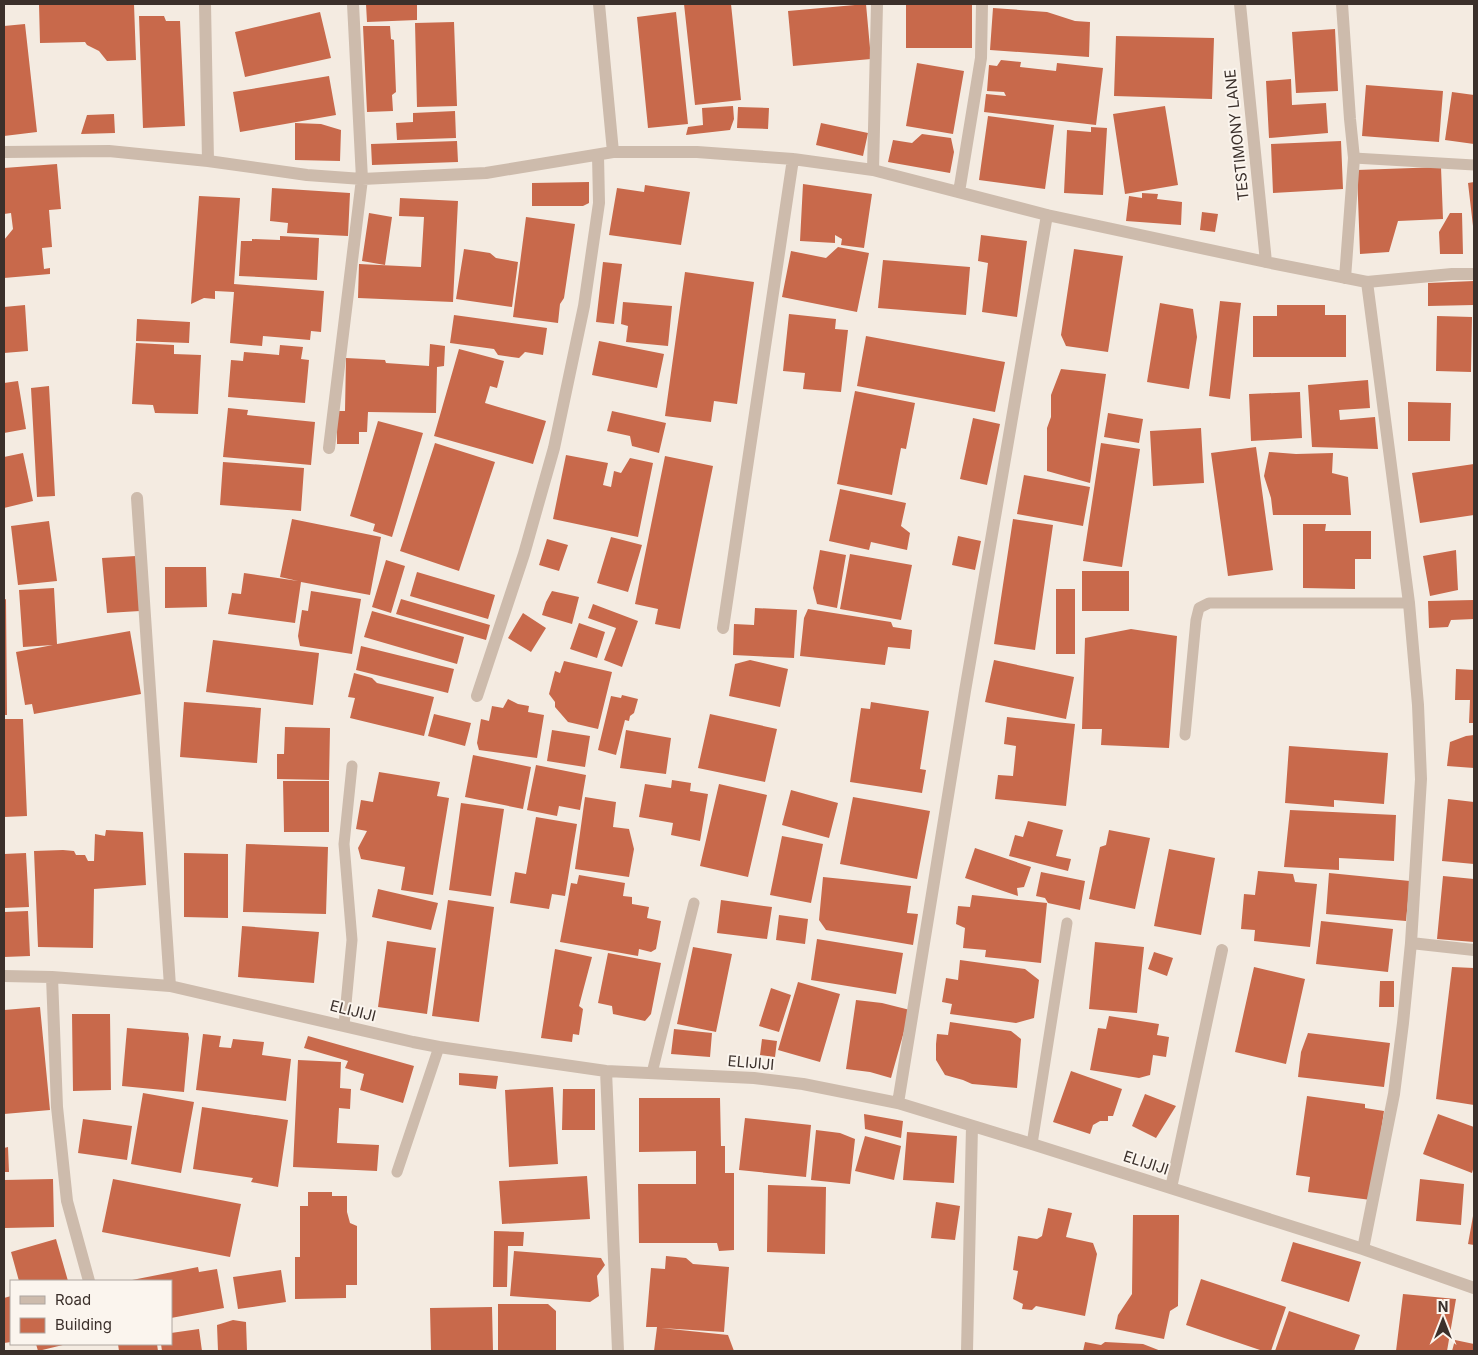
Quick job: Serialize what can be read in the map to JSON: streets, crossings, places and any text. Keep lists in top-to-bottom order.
{
  "streets": {
    "street": ["TESTIMONY LANE", "ELIJIJI"]
  },
  "legend": ["Road", "Building"],
  "north": "top"
}
